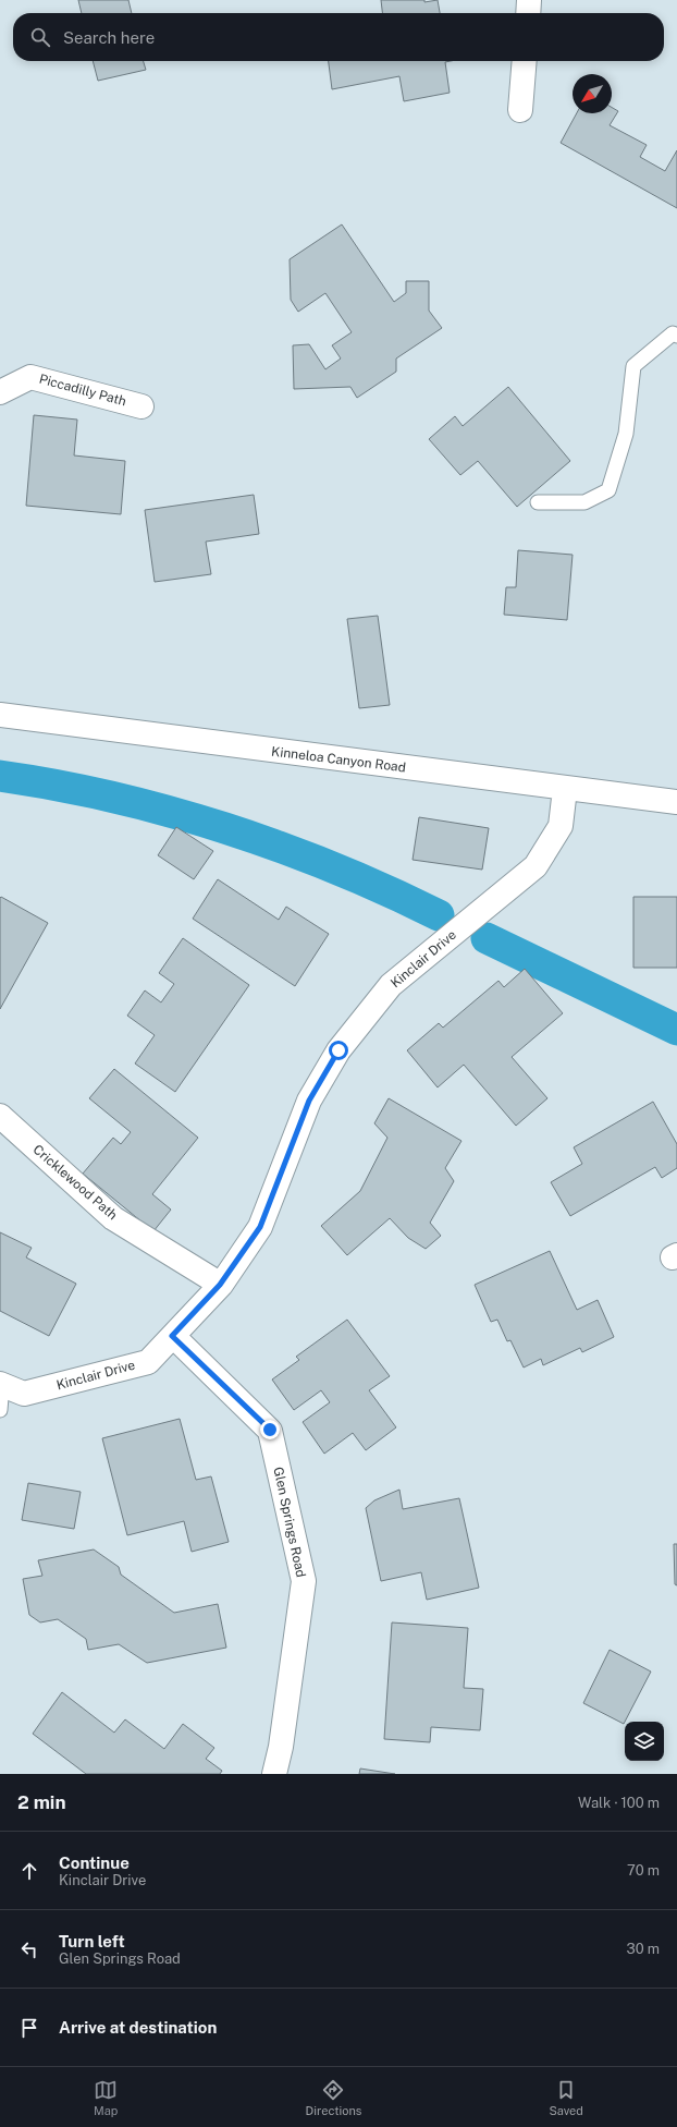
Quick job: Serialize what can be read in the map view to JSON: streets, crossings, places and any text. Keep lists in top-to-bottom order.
{
  "streets": {
    "street": [
      "Piccadilly Path",
      "Kinneloa Canyon Road",
      "Kinclair Drive",
      "Cricklewood Path",
      "Glen Springs Road"
    ]
  },
  "crossings": [
    ["Kinneloa Canyon Road", "Kinclair Drive"],
    ["Kinclair Drive", "Cricklewood Path"],
    ["Kinclair Drive", "Glen Springs Road"]
  ],
  "north": "bottom left",
  "page": {
    "search": "Search here",
    "heading": ["2 min", "Walk · 100 m"],
    "list": [
      ["Continue", "Kinclair Drive", "70 m"],
      ["Turn left", "Glen Springs Road", "30 m"],
      "Arrive at destination"
    ],
    "nav": ["Map", "Directions", "Saved"]
  }
}
